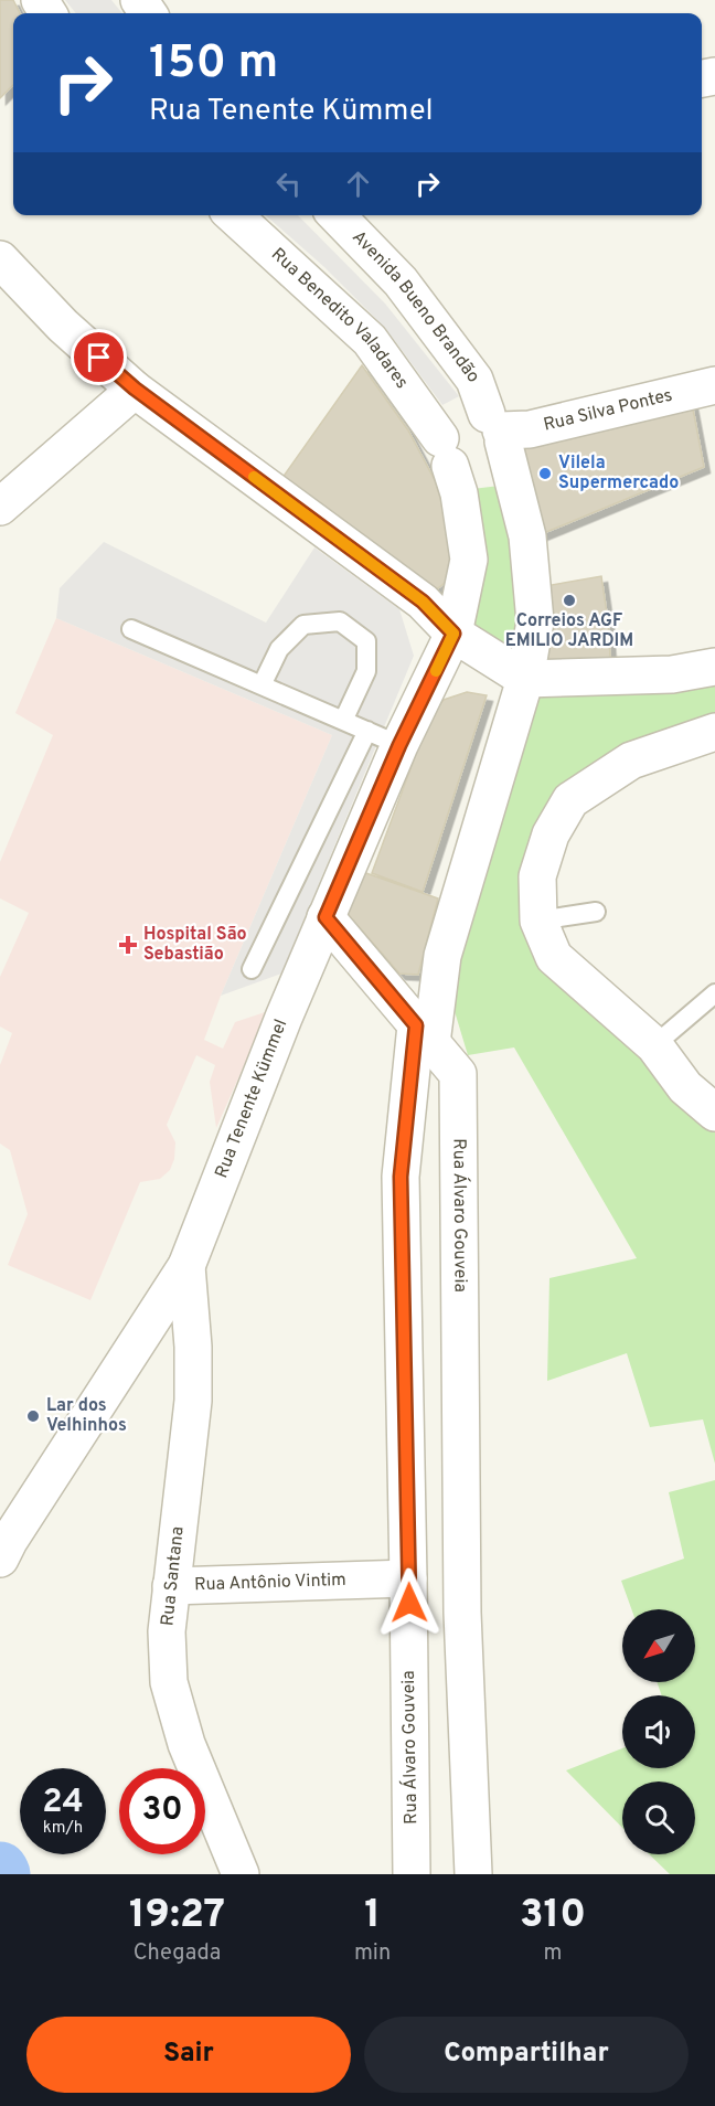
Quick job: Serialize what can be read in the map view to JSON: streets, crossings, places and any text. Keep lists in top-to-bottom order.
{
  "streets": {
    "street": [
      "Avenida Bueno Brandão",
      "Rua Benedito Valadares",
      "Rua Silva Pontes",
      "Rua Tenente Kümmel",
      "Rua Álvaro Gouveia",
      "Rua Santana",
      "Rua Antônio Vintim"
    ]
  },
  "crossings": [
    ["Avenida Bueno Brandão", "Rua Benedito Valadares"],
    ["Avenida Bueno Brandão", "Rua Silva Pontes"],
    ["Avenida Bueno Brandão", "Rua Álvaro Gouveia"],
    ["Rua Benedito Valadares", "Rua Silva Pontes"],
    ["Rua Benedito Valadares", "Rua Tenente Kümmel"],
    ["Rua Tenente Kümmel", "Rua Álvaro Gouveia"],
    ["Rua Tenente Kümmel", "Rua Santana"],
    ["Rua Álvaro Gouveia", "Rua Antônio Vintim"],
    ["Rua Santana", "Rua Antônio Vintim"]
  ],
  "places": {
    "other": ["Vilela Supermercado", "Correios AGF EMILIO JARDIM", "Lar dos Velhinhos"],
    "health": ["Hospital São Sebastião"]
  },
  "north": "bottom left",
  "page": {
    "turn": ["150 m", "Rua Tenente Kümmel"],
    "speed": "24 km/h",
    "limit": "30",
    "eta": [
      "19:27",
      "Chegada",
      "1",
      "min",
      "310",
      "m"
    ],
    "buttons": ["Sair", "Compartilhar"]
  }
}
